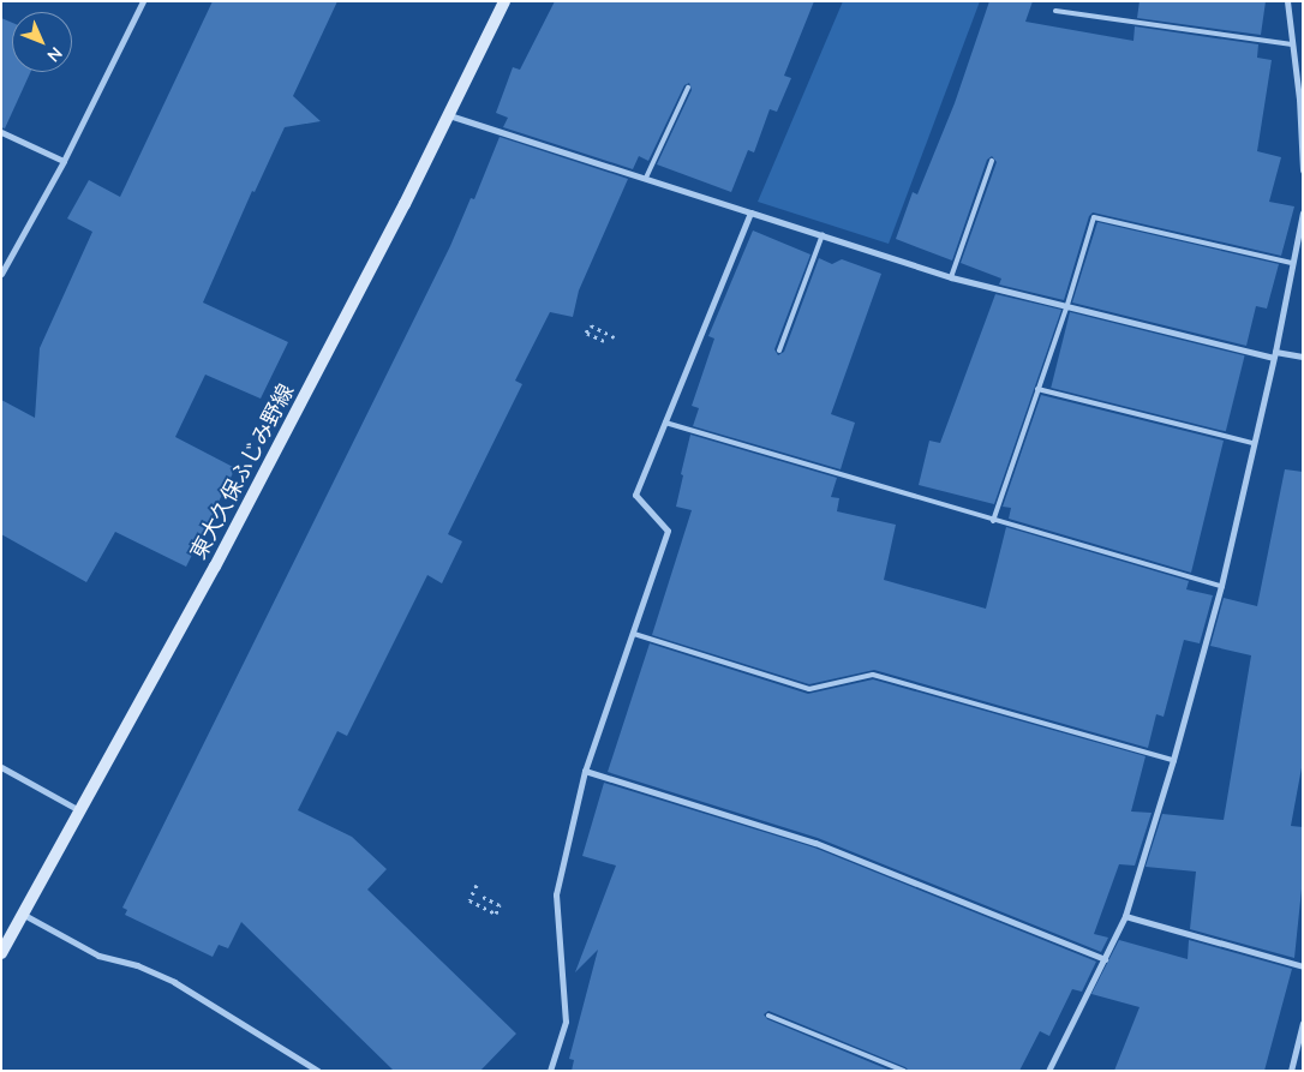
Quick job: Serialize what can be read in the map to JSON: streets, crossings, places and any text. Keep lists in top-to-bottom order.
{
  "streets": {
    "main road": ["東大久保ふじみ野線"]
  },
  "north": "bottom right"
}
